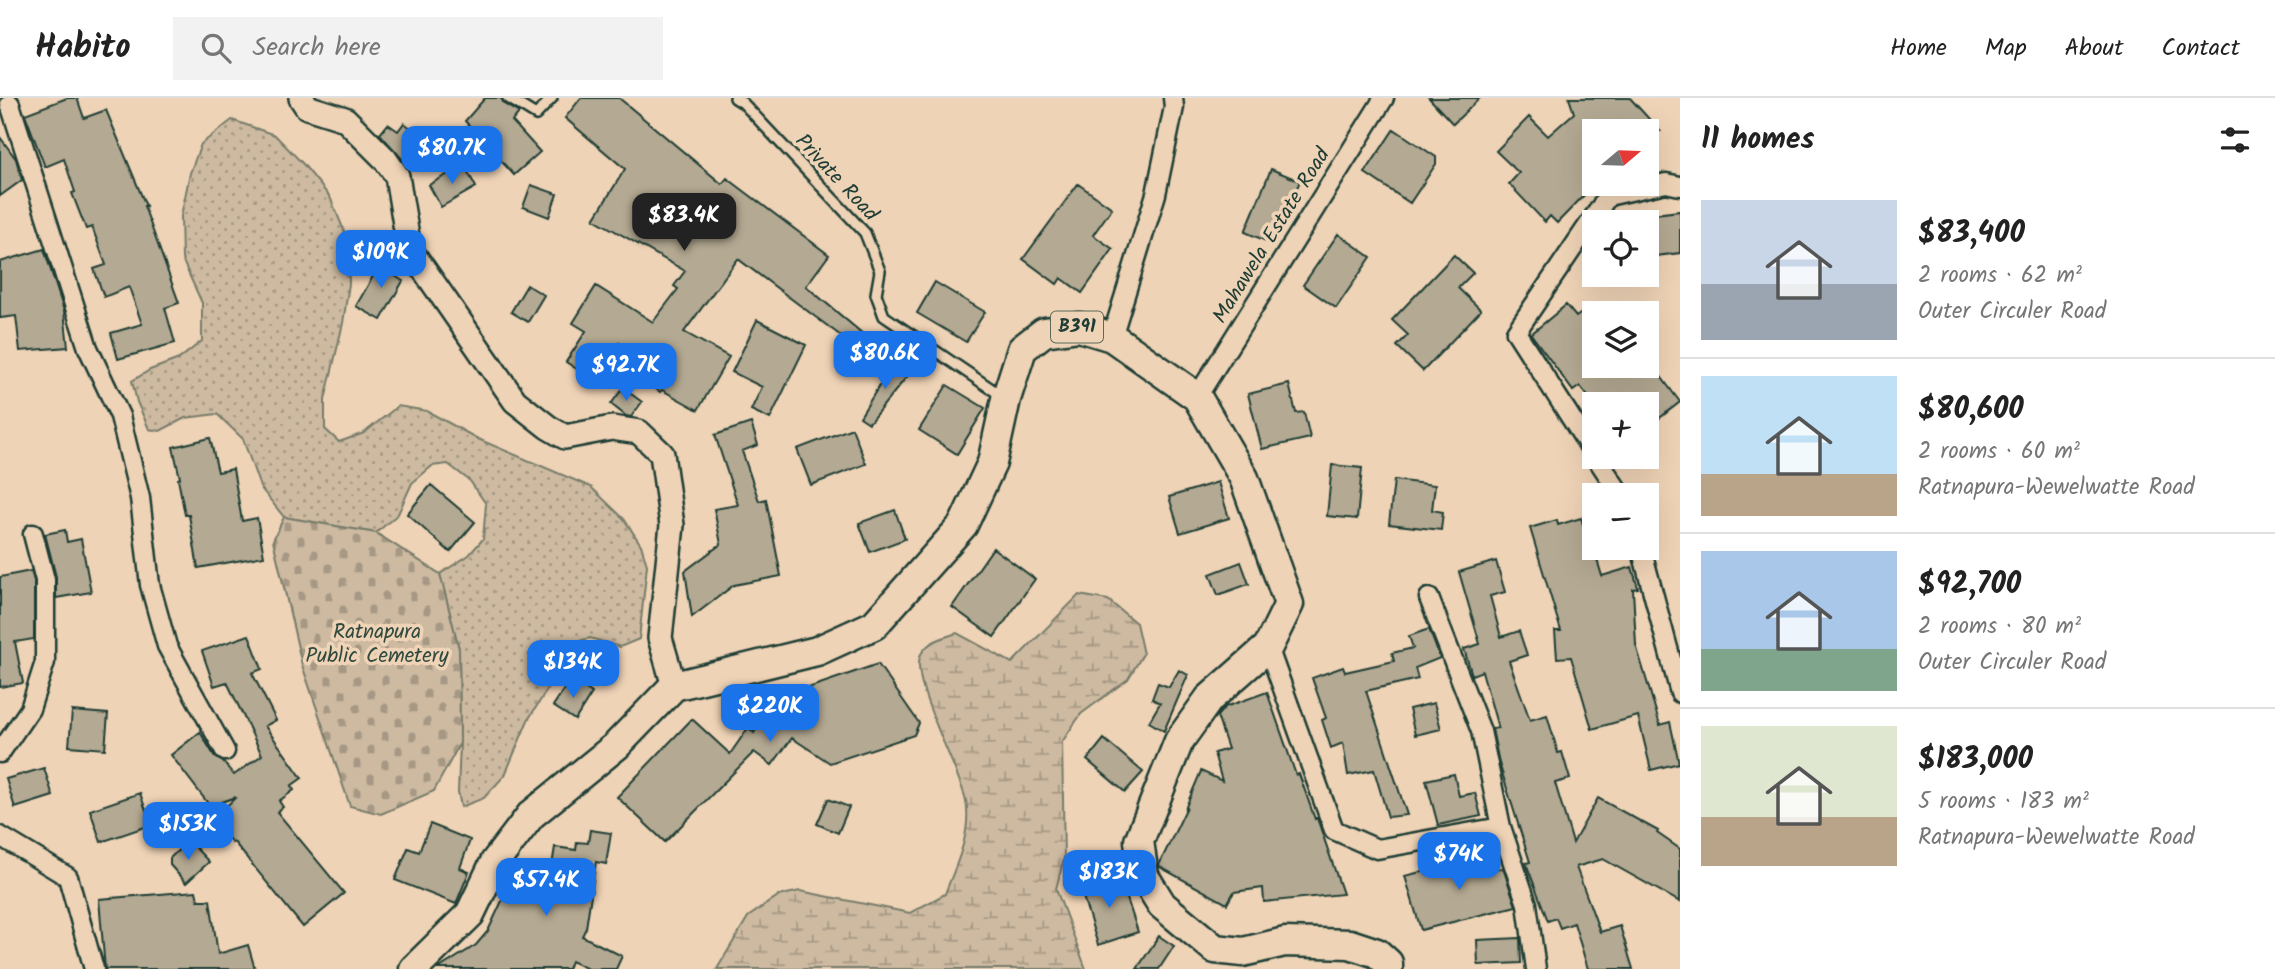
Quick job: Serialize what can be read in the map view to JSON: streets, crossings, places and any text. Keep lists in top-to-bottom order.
{
  "streets": {
    "main road": ["B391"],
    "street": ["Mahawela Estate Road"],
    "lane": ["Private Road"]
  },
  "crossings": [
    ["Private Road", "B391"],
    ["Mahawela Estate Road", "B391"]
  ],
  "parks": ["Ratnapura Public Cemetery"],
  "north": "right",
  "page": {
    "header": "Habito",
    "search": "Search here",
    "nav": [
      "Home",
      "Map",
      "About",
      "Contact"
    ],
    "heading": "11 homes",
    "map_buttons": ["+", "−"],
    "price": [
      "$80.7K",
      "$83.4K",
      "$109K",
      "$80.6K",
      "$92.7K",
      "$134K",
      "$220K",
      "$153K",
      "$74K",
      "$183K",
      "$57.4K"
    ],
    "list": [
      {
        "name": "$83,400",
        "note": "2 rooms · 62 m² · Outer Circuler Road"
      },
      {
        "name": "$80,600",
        "note": "2 rooms · 60 m² · Ratnapura-Wewelwatte Road"
      },
      {
        "name": "$92,700",
        "note": "2 rooms · 80 m² · Outer Circuler Road"
      },
      {
        "name": "$183,000",
        "note": "5 rooms · 183 m² · Ratnapura-Wewelwatte Road"
      }
    ]
  }
}
